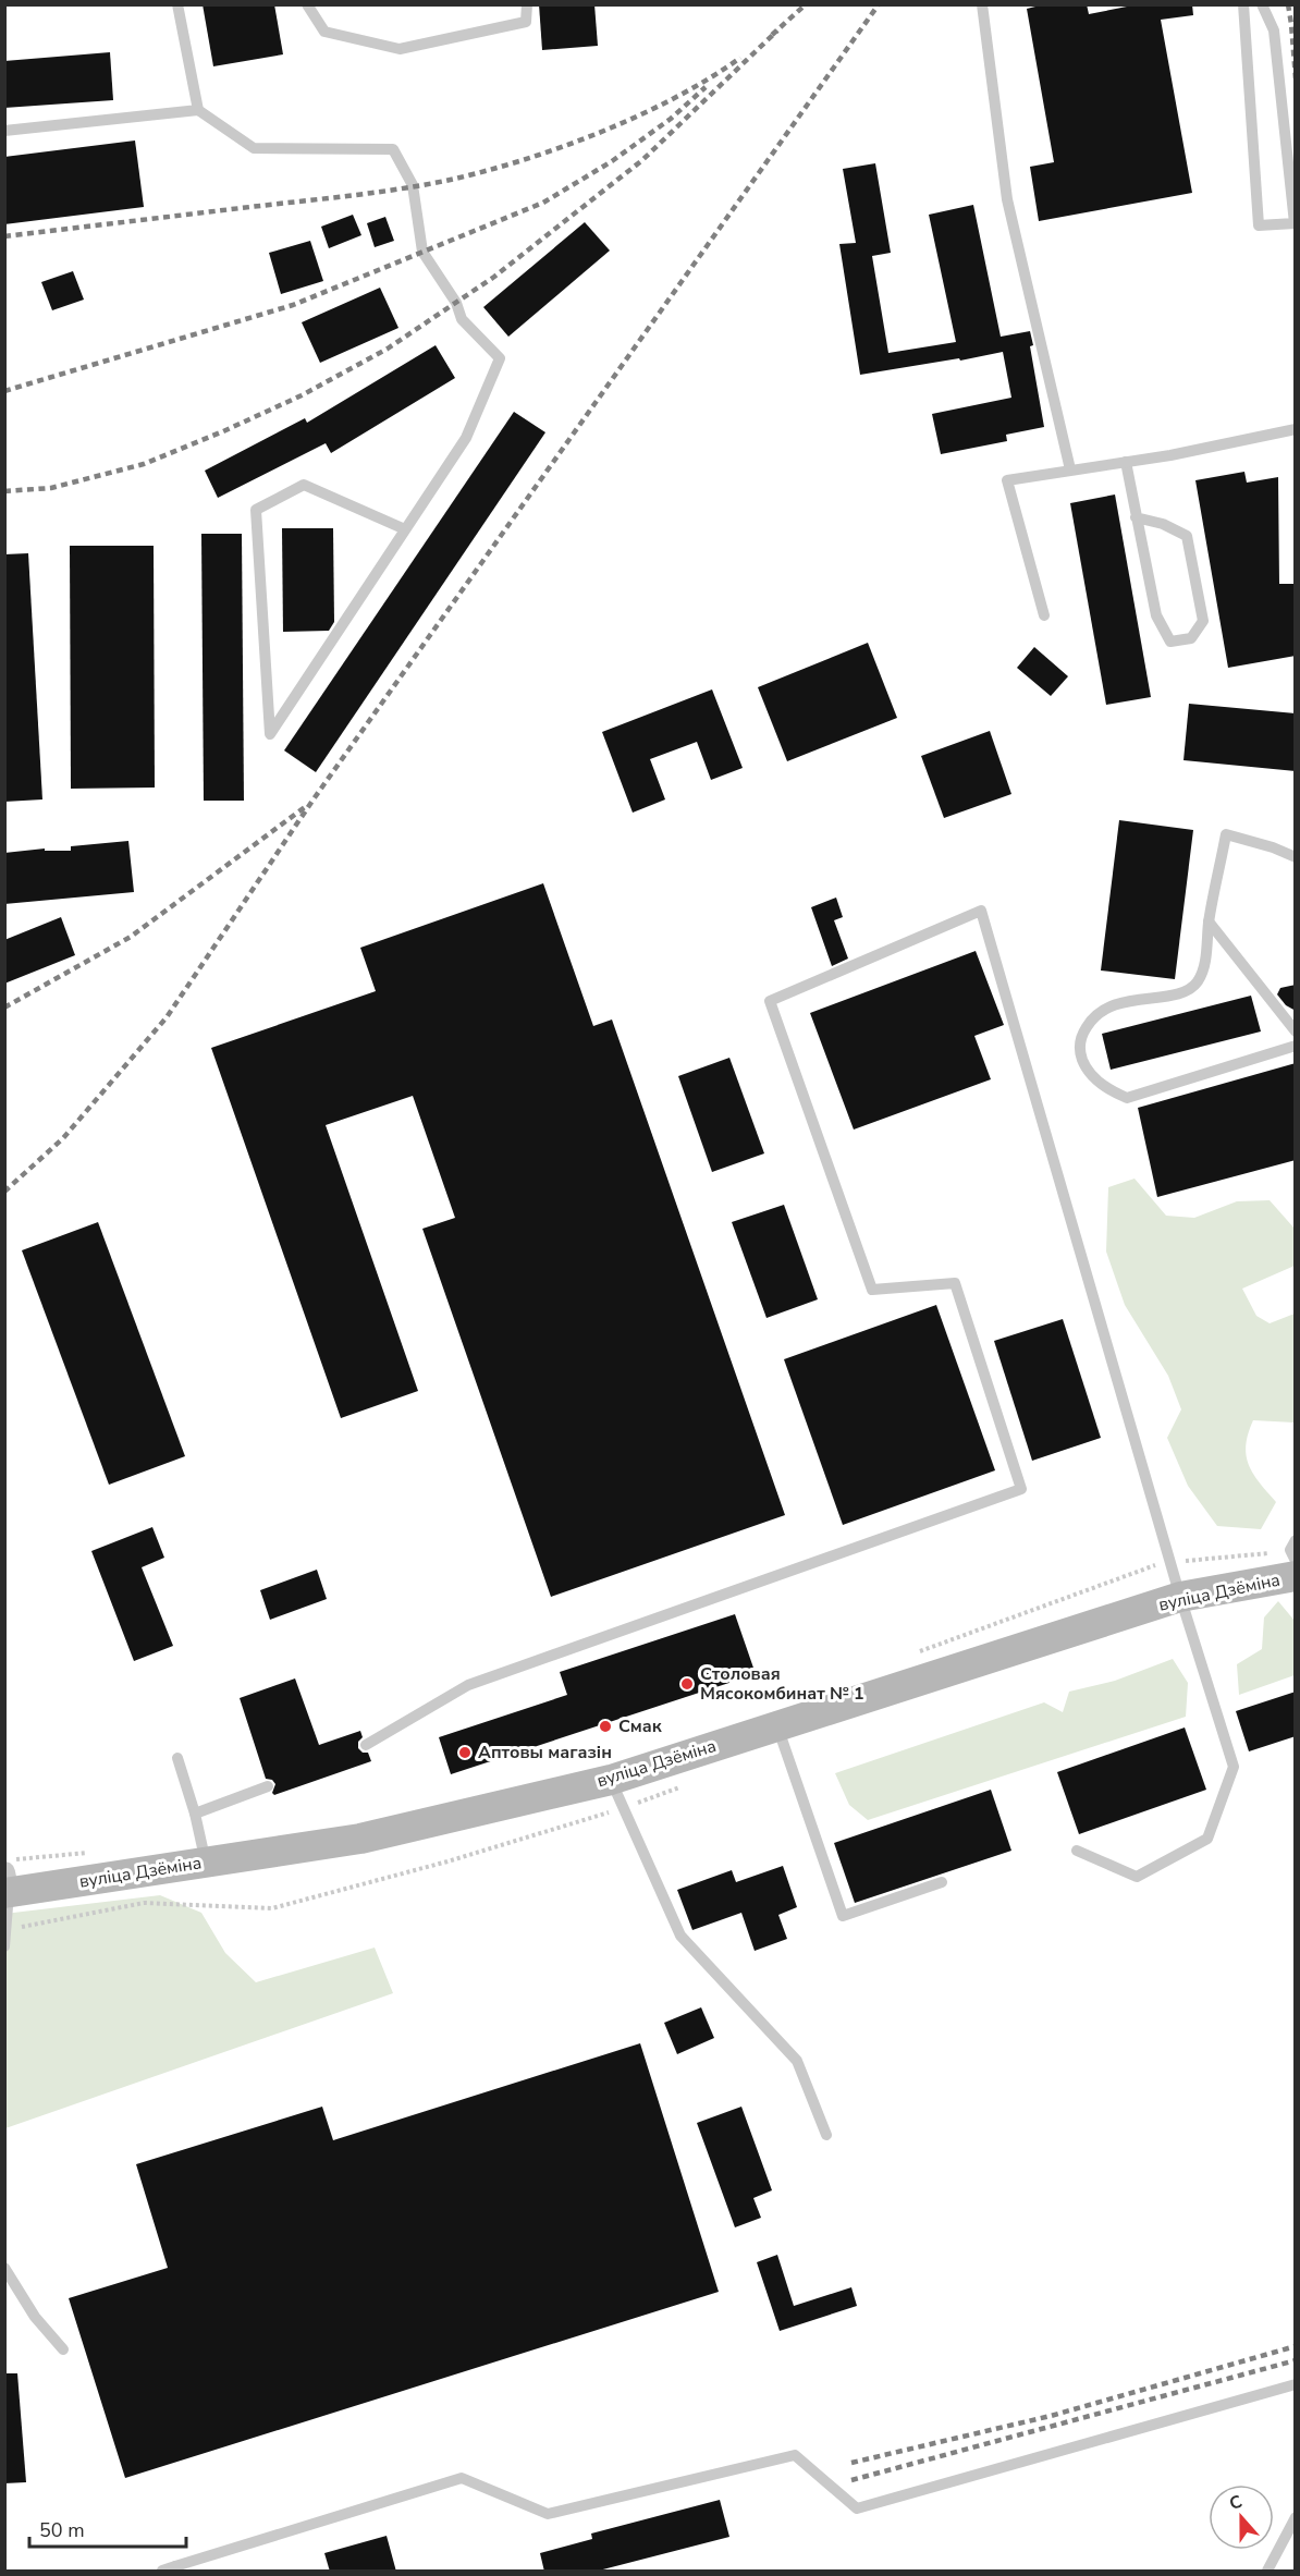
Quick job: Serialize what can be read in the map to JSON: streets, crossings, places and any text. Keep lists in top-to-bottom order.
{
  "streets": {
    "main road": ["вуліца Дзёміна"]
  },
  "places": ["Столовая Мясокомбинат № 1", "Смак", "Аптовы магазін"],
  "scale_bar": "50 m",
  "north": "top"
}
